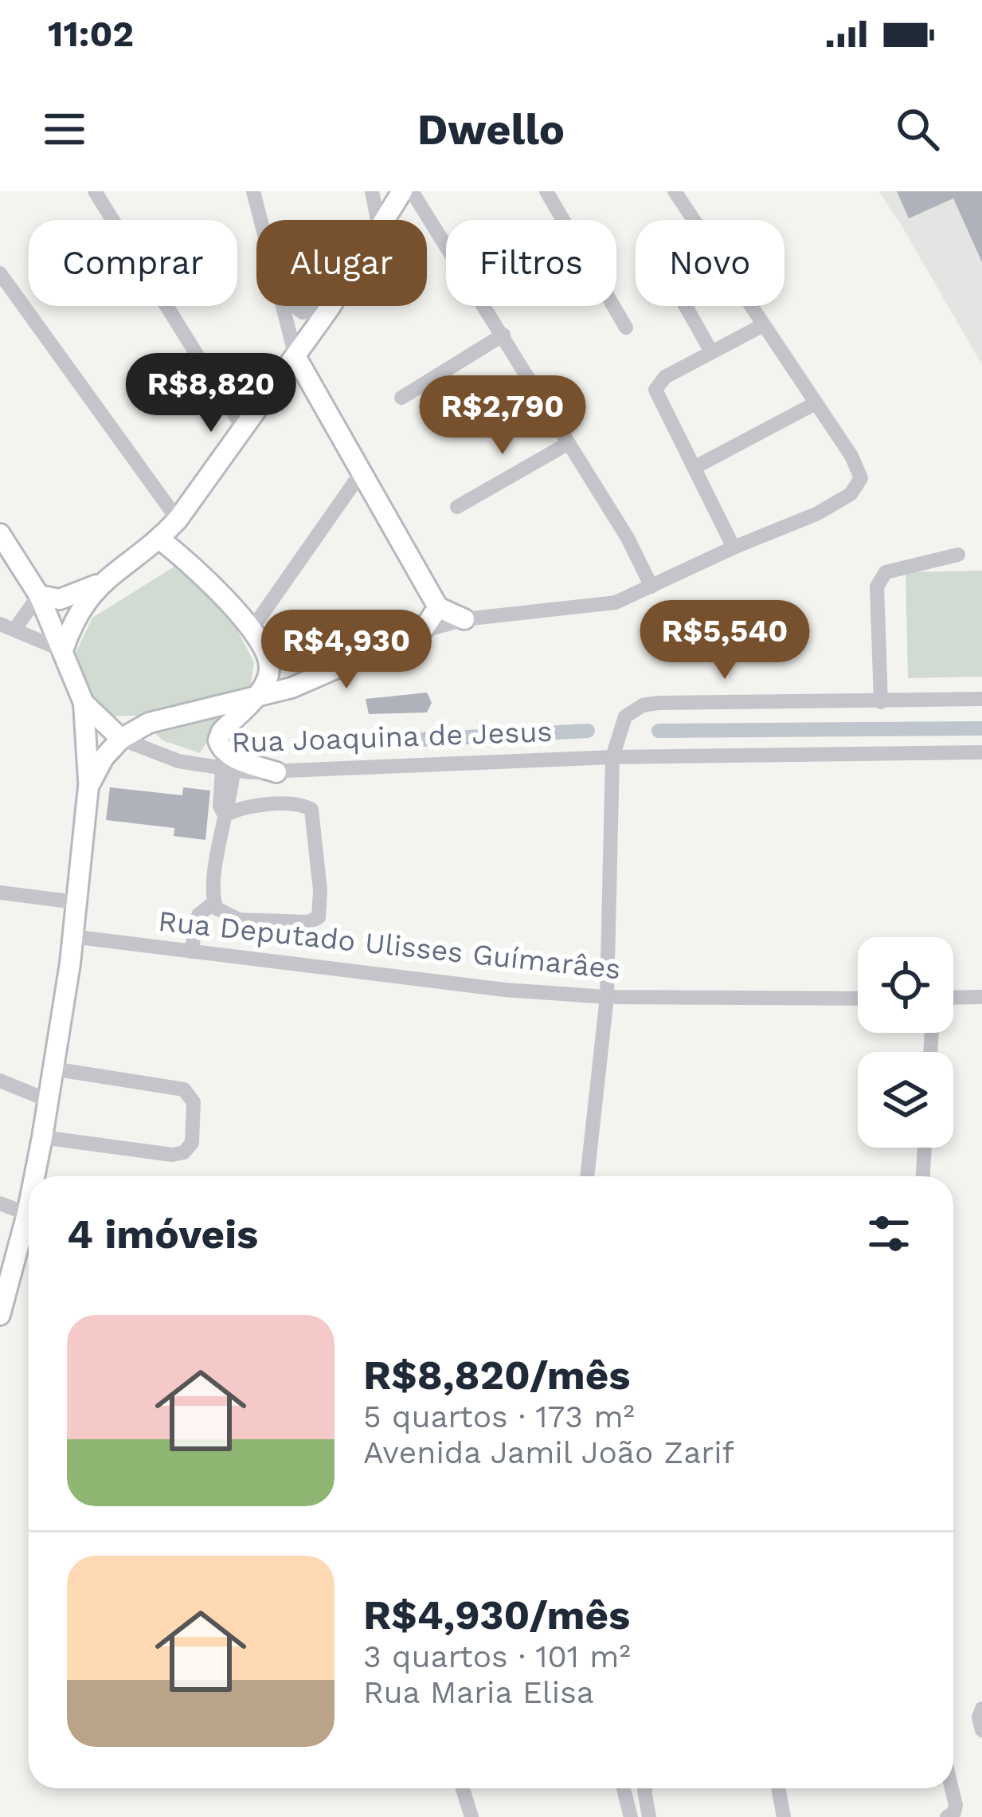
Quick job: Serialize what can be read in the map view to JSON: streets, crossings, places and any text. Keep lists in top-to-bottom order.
{
  "streets": {
    "street": ["Rua Joaquina de Jesus", "Rua Deputado Ulisses Guímarâes"]
  },
  "page": {
    "status": "11:02",
    "header": "Dwello",
    "chip": [
      "Comprar",
      "Alugar",
      "Filtros",
      "Novo"
    ],
    "price": [
      "R$8,820",
      "R$2,790",
      "R$5,540",
      "R$4,930"
    ],
    "heading": "4 imóveis",
    "list": [
      {
        "name": "R$8,820/mês",
        "note": "5 quartos · 173 m² · Avenida Jamil João Zarif"
      },
      {
        "name": "R$4,930/mês",
        "note": "3 quartos · 101 m² · Rua Maria Elisa"
      }
    ]
  }
}
